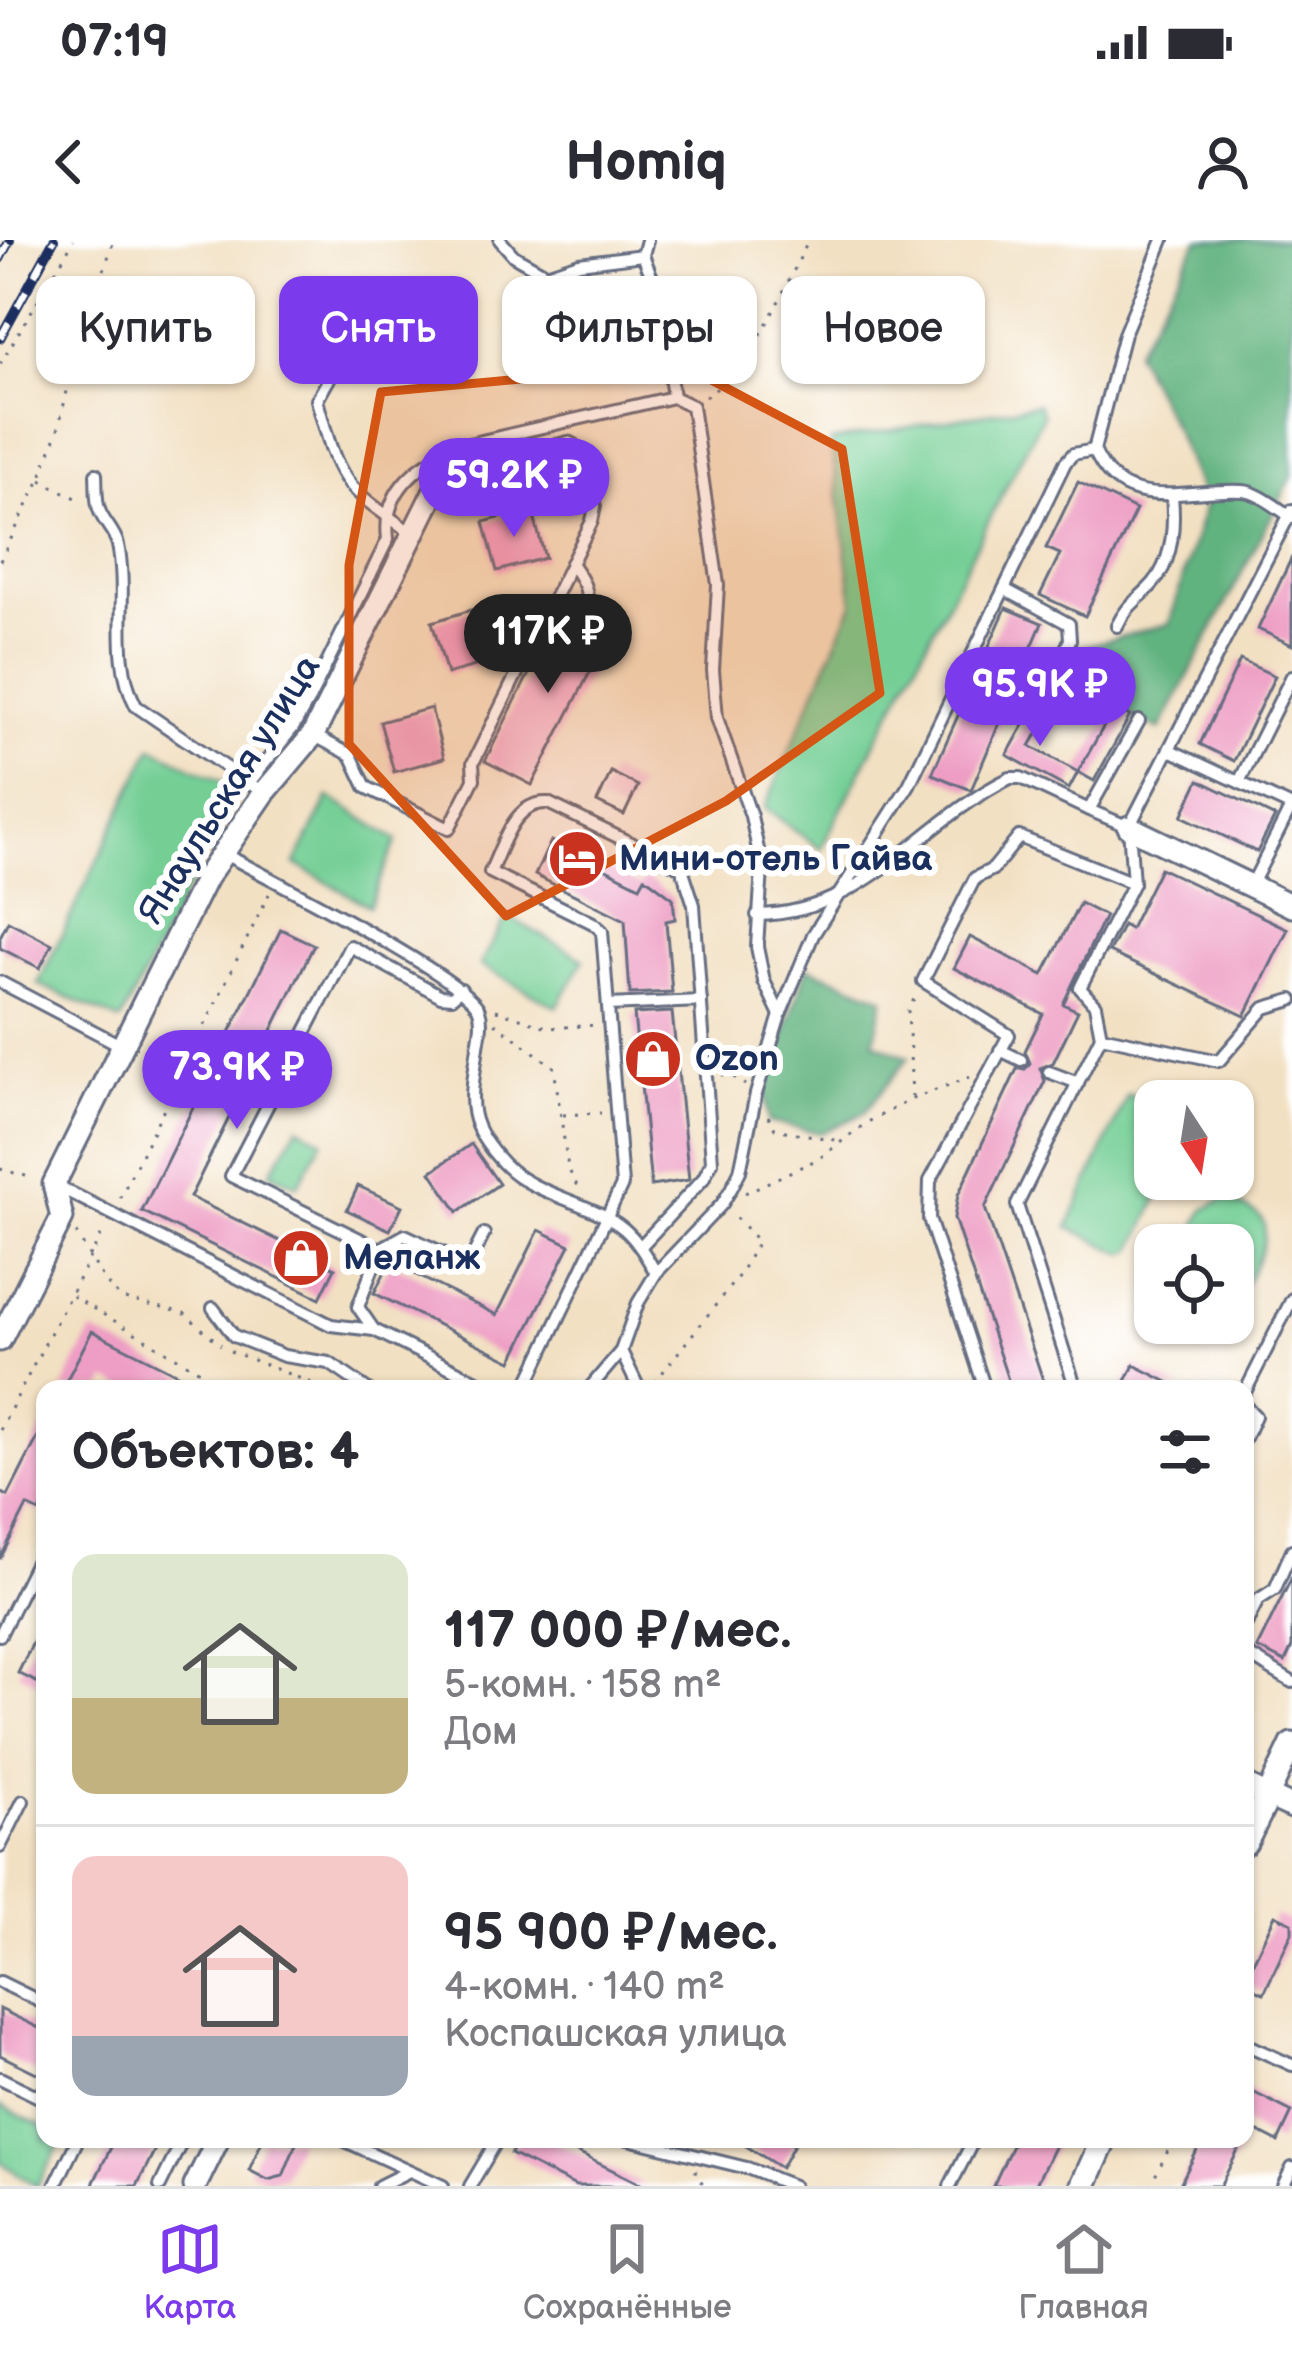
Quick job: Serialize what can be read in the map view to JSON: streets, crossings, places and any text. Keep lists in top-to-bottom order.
{
  "streets": {
    "street": ["Янаульская улица"]
  },
  "places": {
    "hotel": ["Мини-отель Гайва"],
    "shop": ["Ozon", "Меланж"]
  },
  "north": "bottom",
  "page": {
    "status": "07:19",
    "header": "Homiq",
    "chip": [
      "Купить",
      "Снять",
      "Фильтры",
      "Новое"
    ],
    "price": [
      "59.2K ₽",
      "117K ₽",
      "95.9K ₽",
      "73.9K ₽"
    ],
    "heading": "Объектов: 4",
    "list": [
      {
        "name": "117 000 ₽/мес.",
        "note": "5-комн. · 158 m² · Дом"
      },
      {
        "name": "95 900 ₽/мес.",
        "note": "4-комн. · 140 m² · Коспашская улица"
      }
    ],
    "tabs": ["Карта", "Сохранённые", "Главная"]
  }
}
